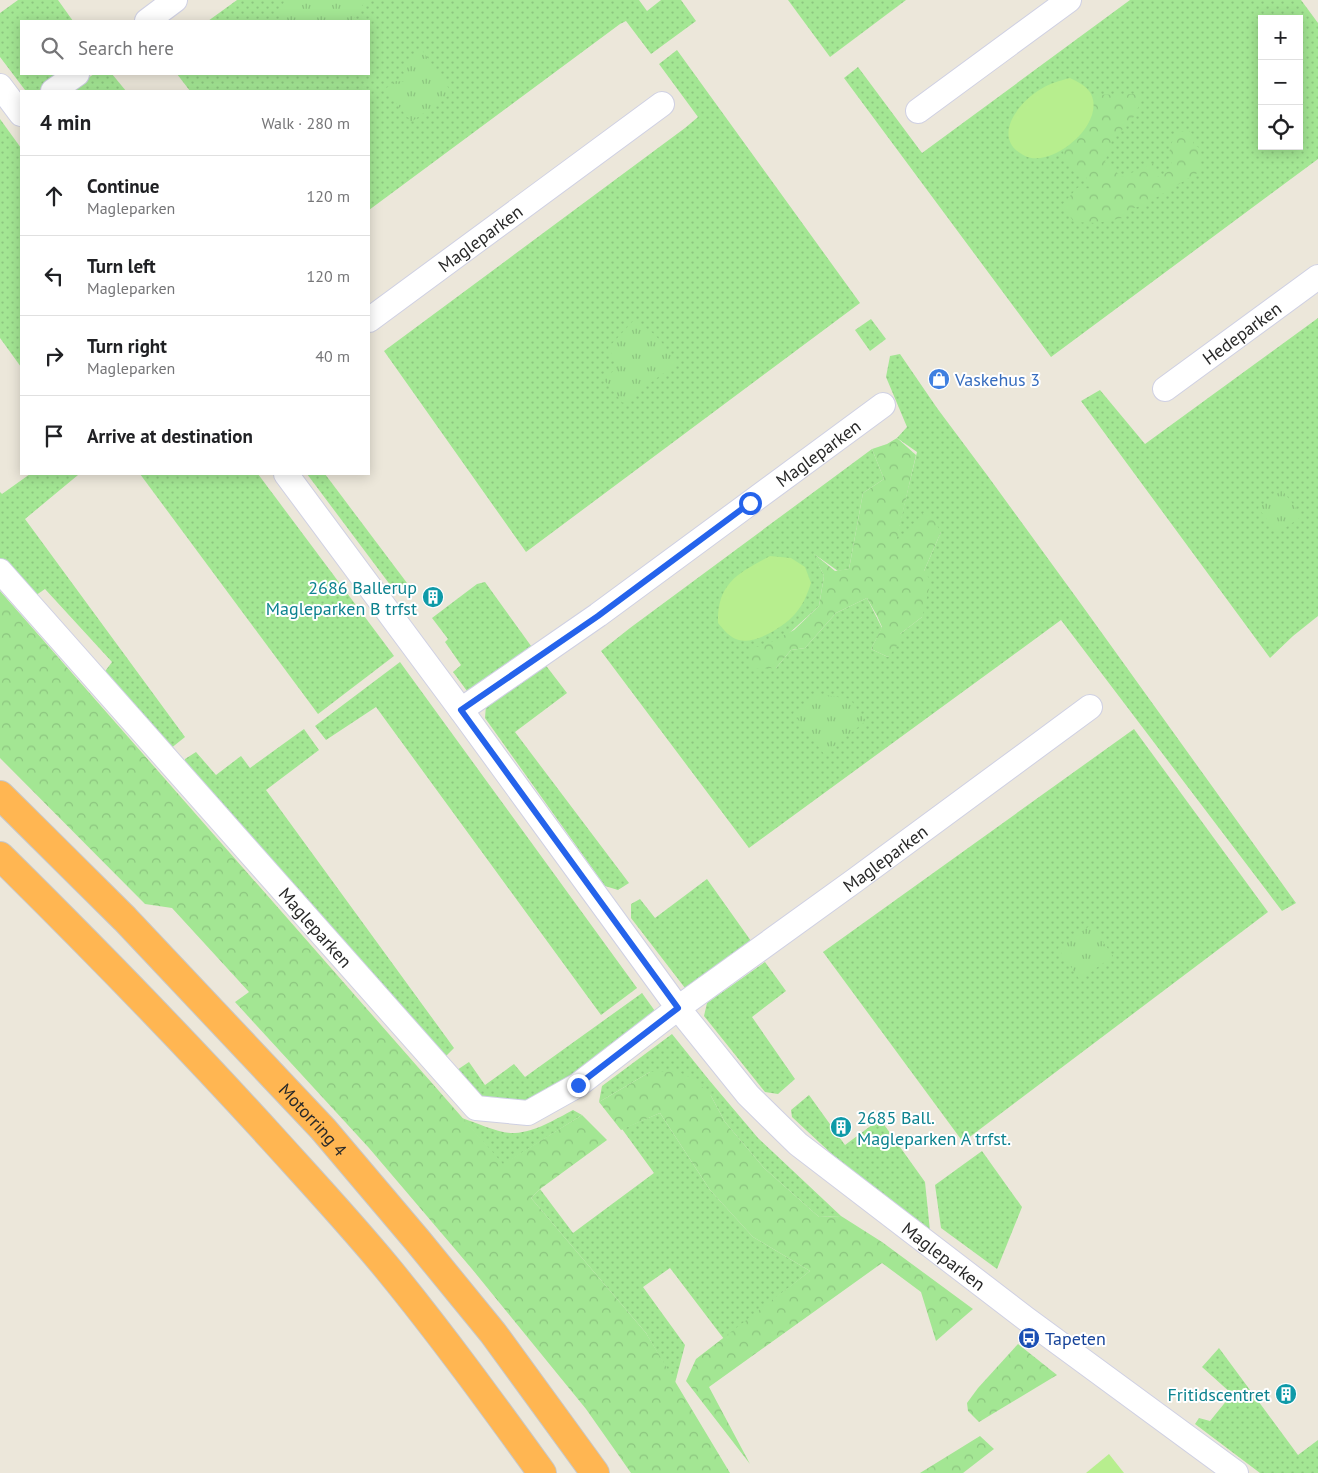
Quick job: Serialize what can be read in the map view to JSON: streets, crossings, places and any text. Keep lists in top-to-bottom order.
{
  "streets": {
    "highway": ["Motorring 4"],
    "street": ["Magleparken", "Hedeparken"]
  },
  "places": {
    "shop": ["Vaskehus 3"],
    "building": ["2686 Ballerup Magleparken B trfst", "2685 Ball. Magleparken A trfst.", "Fritidscentret"],
    "bus stop": ["Tapeten"]
  },
  "page": {
    "map_buttons": ["+", "−"],
    "search": "Search here",
    "heading": ["4 min", "Walk · 280 m"],
    "list": [
      ["Continue", "Magleparken", "120 m"],
      ["Turn left", "Magleparken", "120 m"],
      ["Turn right", "Magleparken", "40 m"],
      "Arrive at destination"
    ]
  }
}
